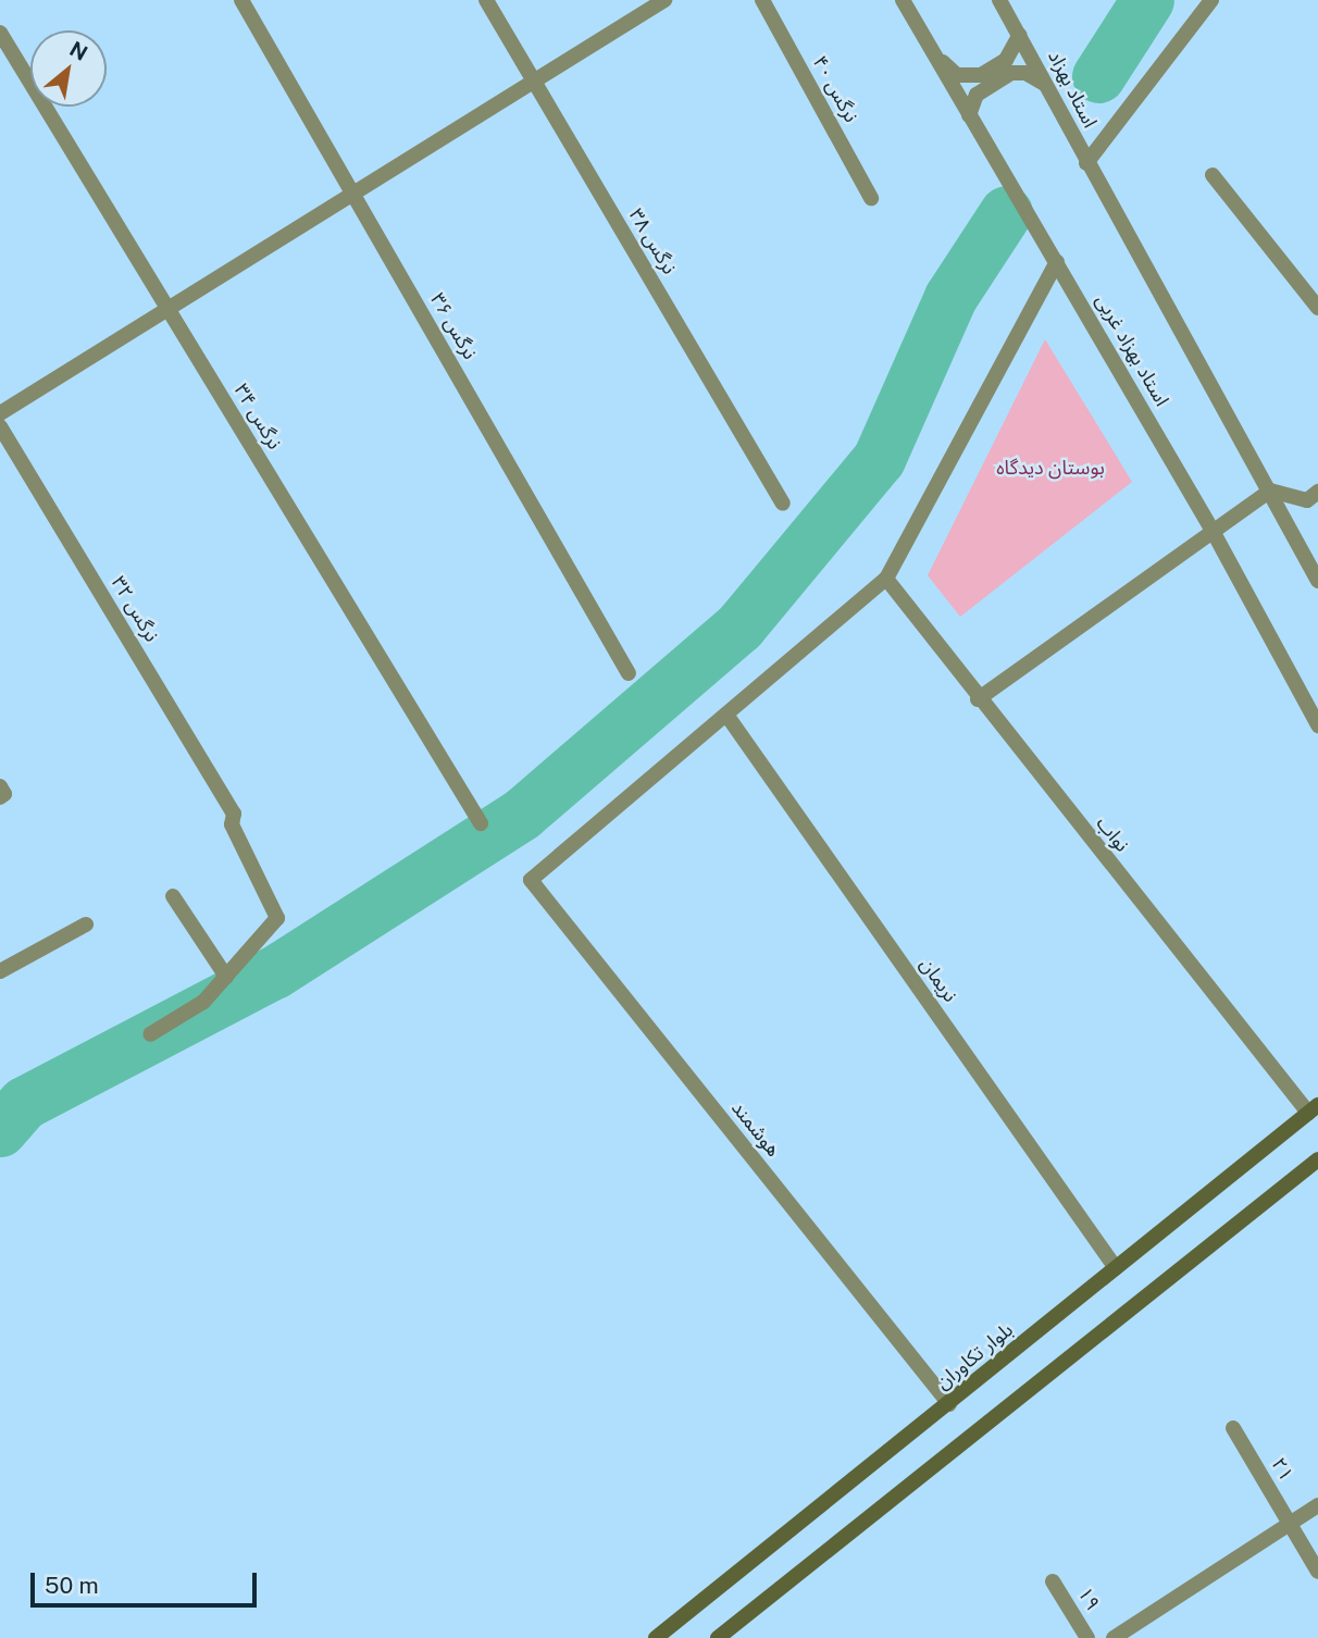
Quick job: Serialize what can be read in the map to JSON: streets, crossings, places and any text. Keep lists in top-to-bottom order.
{
  "streets": {
    "main road": ["بلوار تکاوران"],
    "street": [
      "نرگس ۴۰",
      "استاد بهزاد",
      "نرگس ۳۸",
      "نرگس ۳۶",
      "استاد بهزاد غربی",
      "نرگس ۳۴",
      "نرگس ۳۲",
      "نواب",
      "نریمان",
      "هوشمند",
      "۲۱",
      "۱۹"
    ]
  },
  "crossings": [
    ["نواب", "بلوار تکاوران"],
    ["نریمان", "هوشمند"],
    ["نریمان", "بلوار تکاوران"],
    ["هوشمند", "بلوار تکاوران"]
  ],
  "parks": ["بوستان دیدگاه"],
  "scale_bar": "50 m",
  "north": "top right"
}
